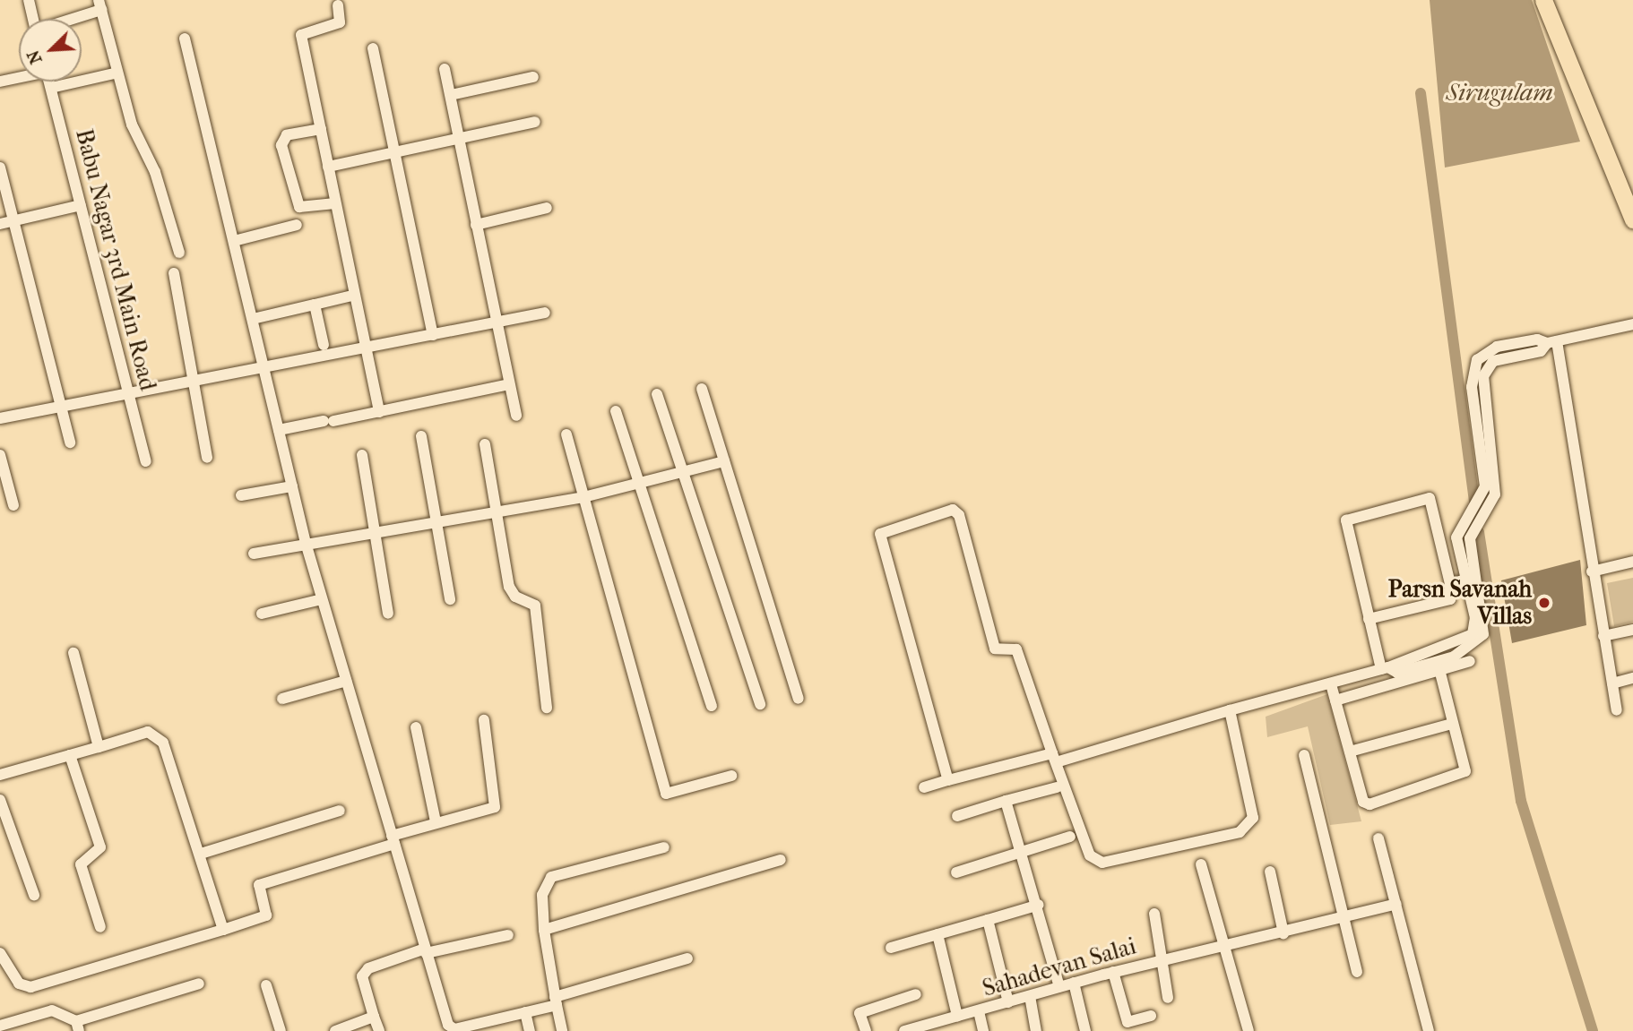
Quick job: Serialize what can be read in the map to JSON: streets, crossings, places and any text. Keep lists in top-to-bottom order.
{
  "streets": {
    "street": ["Babu Nagar 3rd Main Road", "Sahadevan Salai"]
  },
  "water": ["Sirugulam"],
  "places": ["Parsn Savanah Villas"],
  "north": "bottom left"
}
